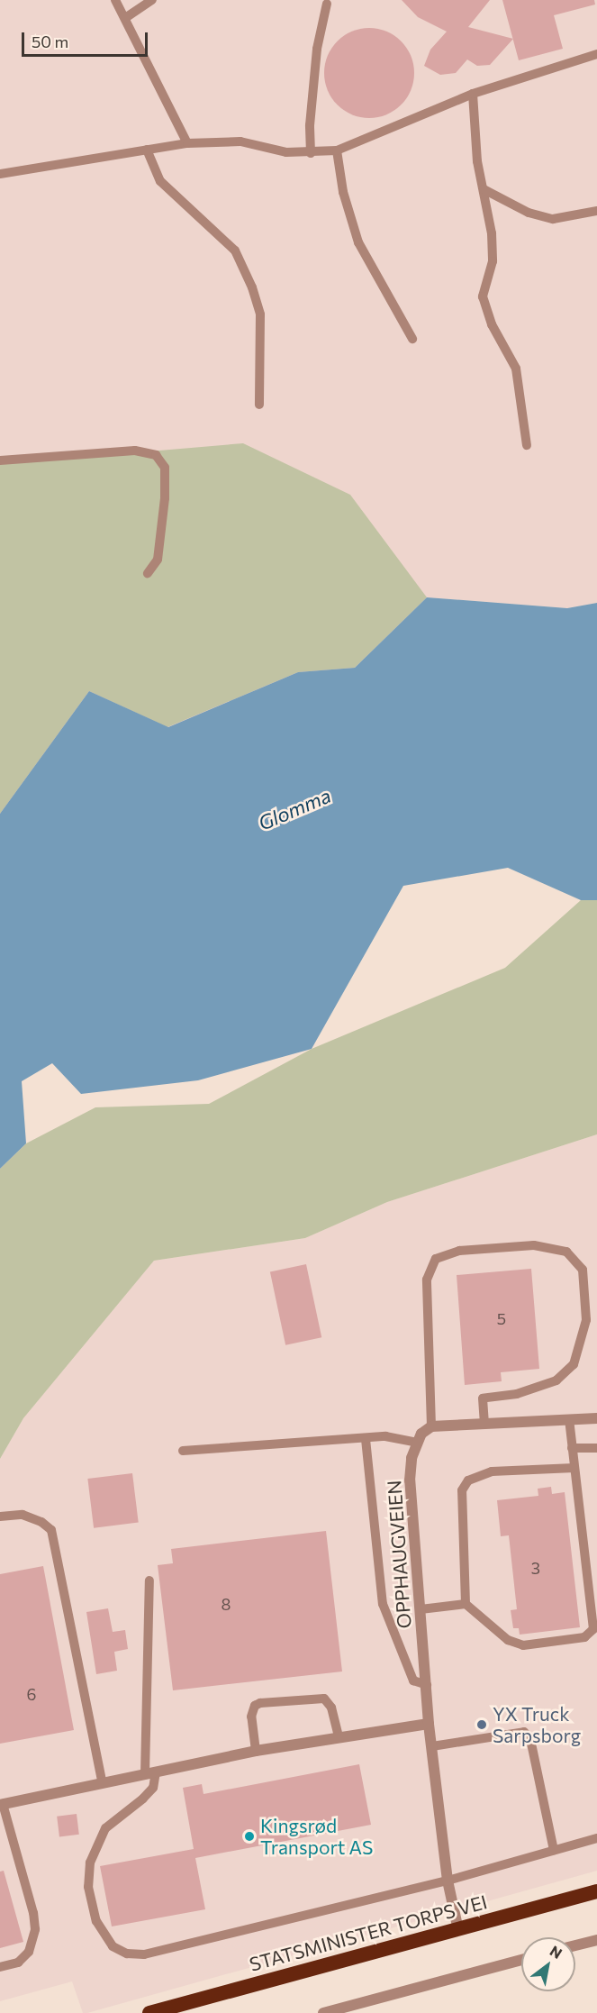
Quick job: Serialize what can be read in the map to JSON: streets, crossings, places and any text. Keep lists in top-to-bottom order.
{
  "streets": {
    "highway": ["STATSMINISTER TORPS VEI"],
    "street": ["OPPHAUGVEIEN"]
  },
  "crossings": [
    ["OPPHAUGVEIEN", "STATSMINISTER TORPS VEI"]
  ],
  "water": ["Glomma"],
  "places": ["YX Truck Sarpsborg", "Kingsrød Transport AS"],
  "house_numbers": [
    "5",
    "3",
    "8",
    "6"
  ],
  "scale_bar": "50 m",
  "north": "top right"
}
